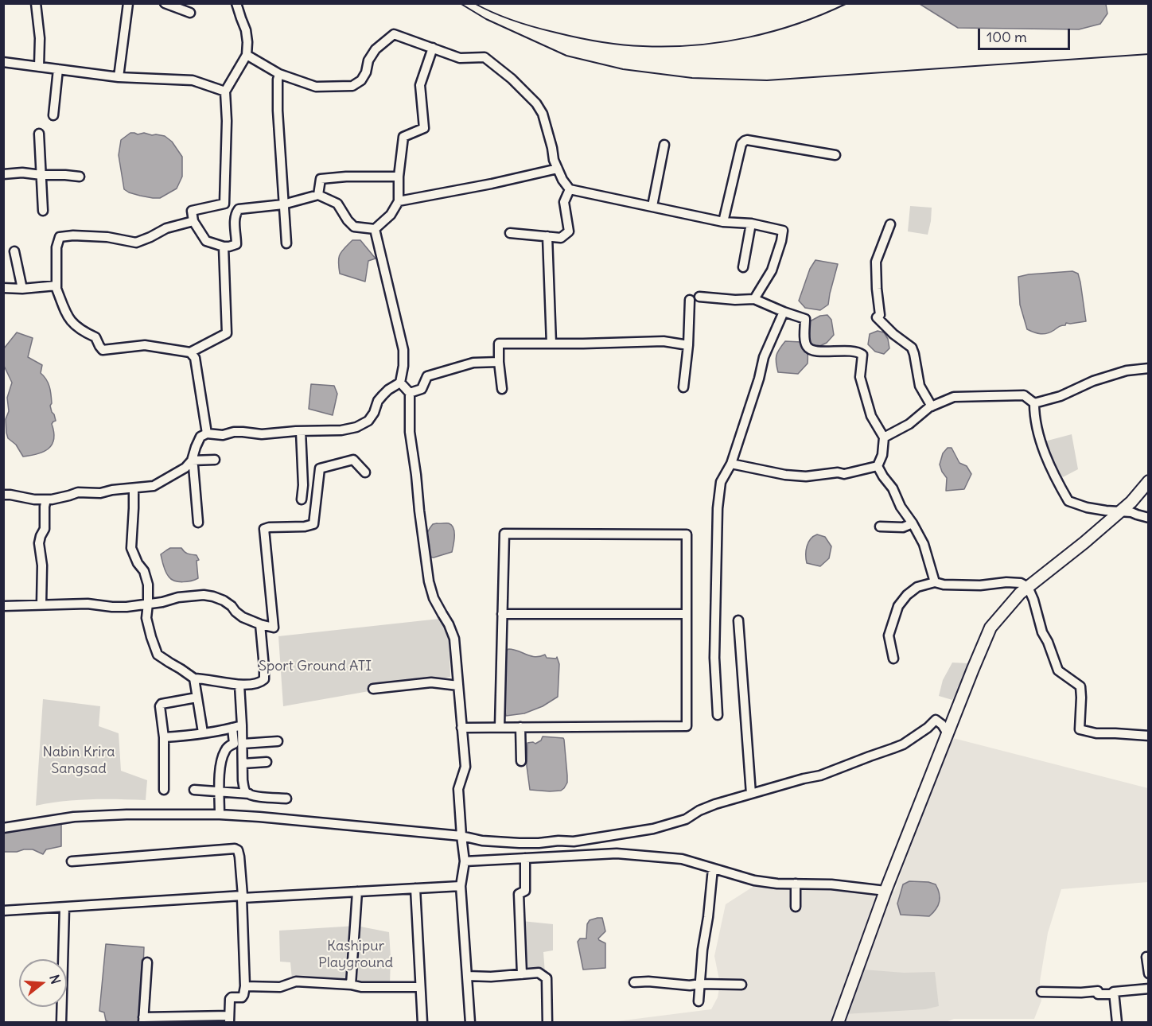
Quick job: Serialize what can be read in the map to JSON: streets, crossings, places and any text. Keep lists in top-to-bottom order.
{
  "parks": ["Sport Ground ATI", "Nabin Krira Sangsad", "Kashipur Playground"],
  "scale_bar": "100 m",
  "north": "right"
}
